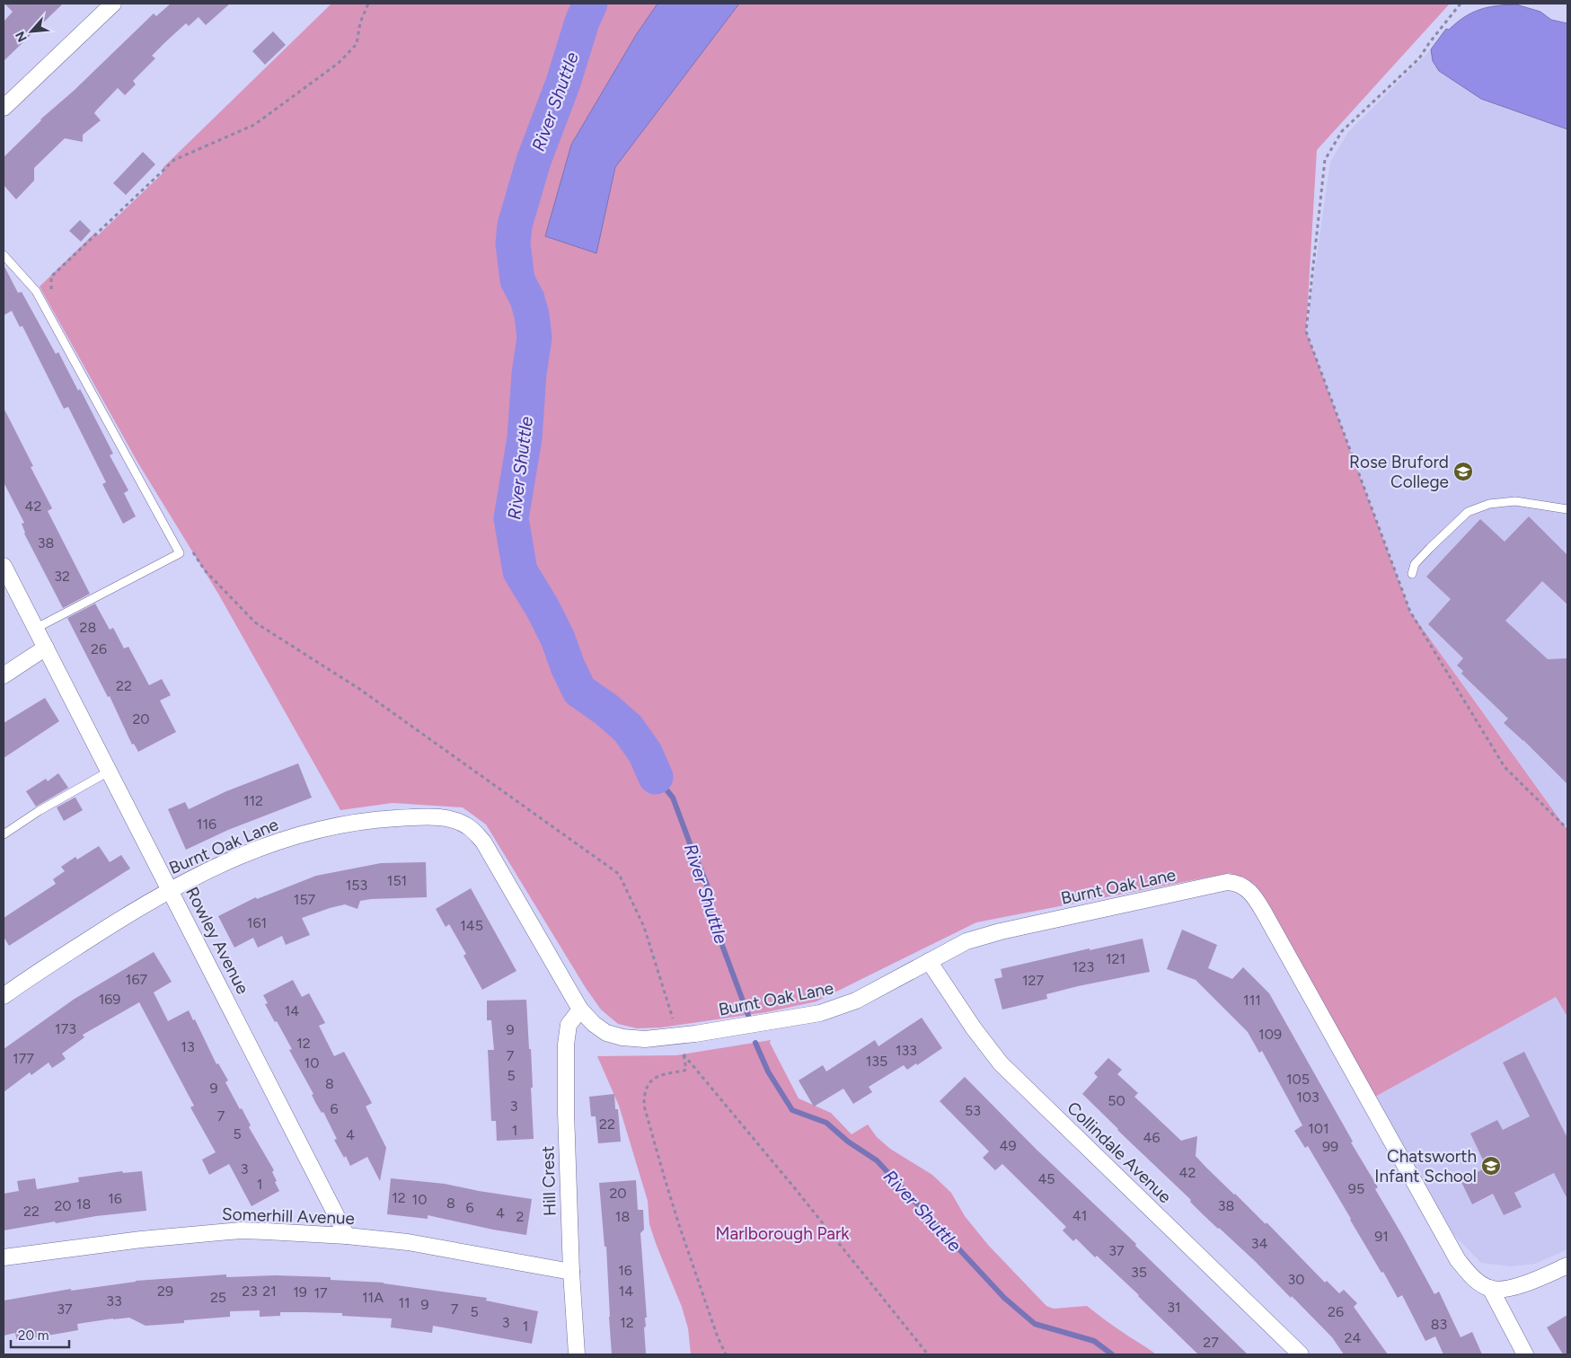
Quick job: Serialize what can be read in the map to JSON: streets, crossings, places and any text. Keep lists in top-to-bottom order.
{
  "streets": {
    "street": [
      "Burnt Oak Lane",
      "Rowley Avenue",
      "Collindale Avenue",
      "Hill Crest",
      "Somerhill Avenue"
    ]
  },
  "crossings": [
    ["Burnt Oak Lane", "Rowley Avenue"],
    ["Burnt Oak Lane", "Collindale Avenue"],
    ["Burnt Oak Lane", "Hill Crest"],
    ["Rowley Avenue", "Somerhill Avenue"],
    ["Hill Crest", "Somerhill Avenue"]
  ],
  "water": ["River Shuttle"],
  "parks": ["Marlborough Park"],
  "places": {
    "school or university": ["Rose Bruford College", "Chatsworth Infant School"]
  },
  "house_numbers": [
    "42",
    "38",
    "32",
    "28",
    "26",
    "22",
    "20",
    "112",
    "116",
    "151",
    "153",
    "157",
    "161",
    "145",
    "121",
    "123",
    "167",
    "127",
    "169",
    "111",
    "14",
    "173",
    "9",
    "109",
    "12",
    "13",
    "133",
    "7",
    "177",
    "135",
    "10",
    "5",
    "105",
    "8",
    "9",
    "103",
    "50",
    "3",
    "6",
    "53",
    "7",
    "22",
    "101",
    "1",
    "5",
    "4",
    "46",
    "49",
    "99",
    "3",
    "42",
    "45",
    "1",
    "95",
    "20",
    "12",
    "16",
    "10",
    "8",
    "18",
    "20",
    "38",
    "6",
    "22",
    "4",
    "41",
    "2",
    "18",
    "91",
    "34",
    "37",
    "16",
    "35",
    "30",
    "29",
    "23",
    "21",
    "14",
    "19",
    "17",
    "25",
    "11A",
    "33",
    "11",
    "9",
    "31",
    "37",
    "7",
    "5",
    "26",
    "3",
    "12",
    "83",
    "1",
    "24",
    "27"
  ],
  "scale_bar": "20 m",
  "north": "bottom left"
}
